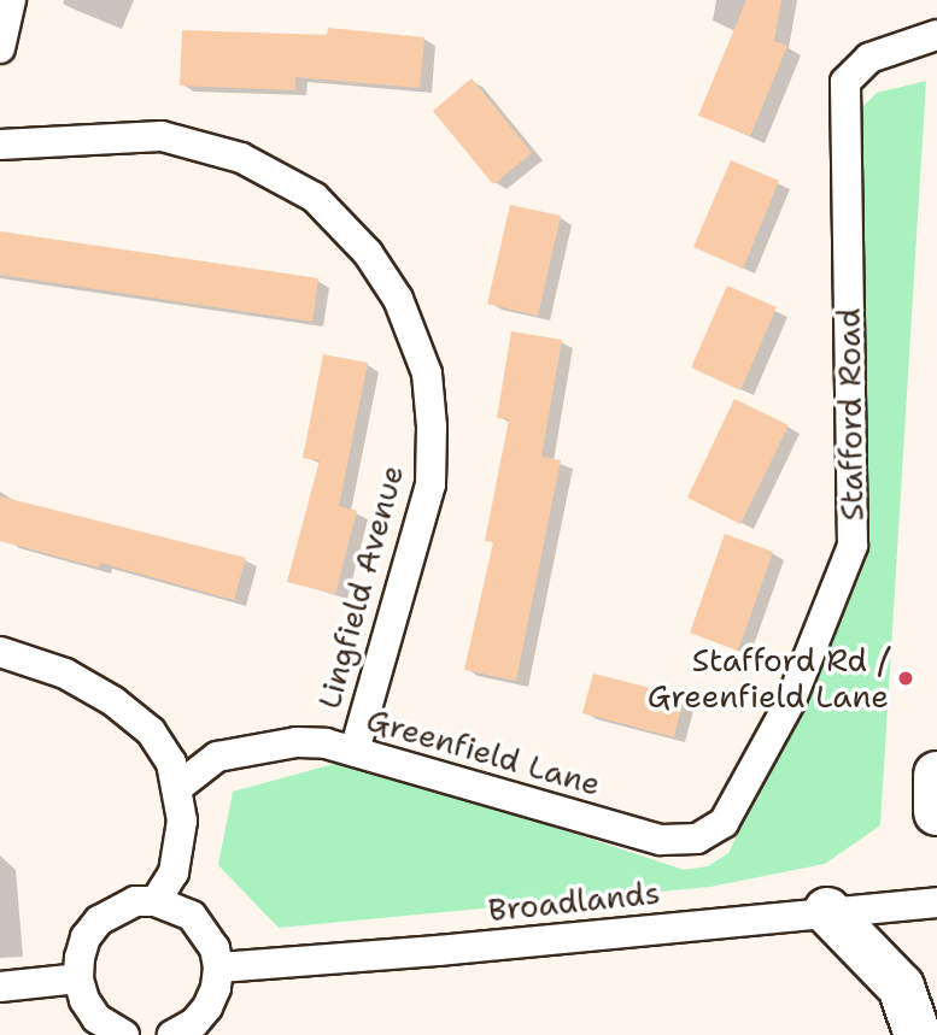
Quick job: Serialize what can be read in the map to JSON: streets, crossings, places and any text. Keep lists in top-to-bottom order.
{
  "streets": {
    "street": [
      "Stafford Road",
      "Lingfield Avenue",
      "Greenfield Lane",
      "Broadlands"
    ]
  },
  "crossings": [
    ["Stafford Road", "Greenfield Lane"],
    ["Lingfield Avenue", "Greenfield Lane"]
  ],
  "places": ["Stafford Rd / Greenfield Lane"]
}
